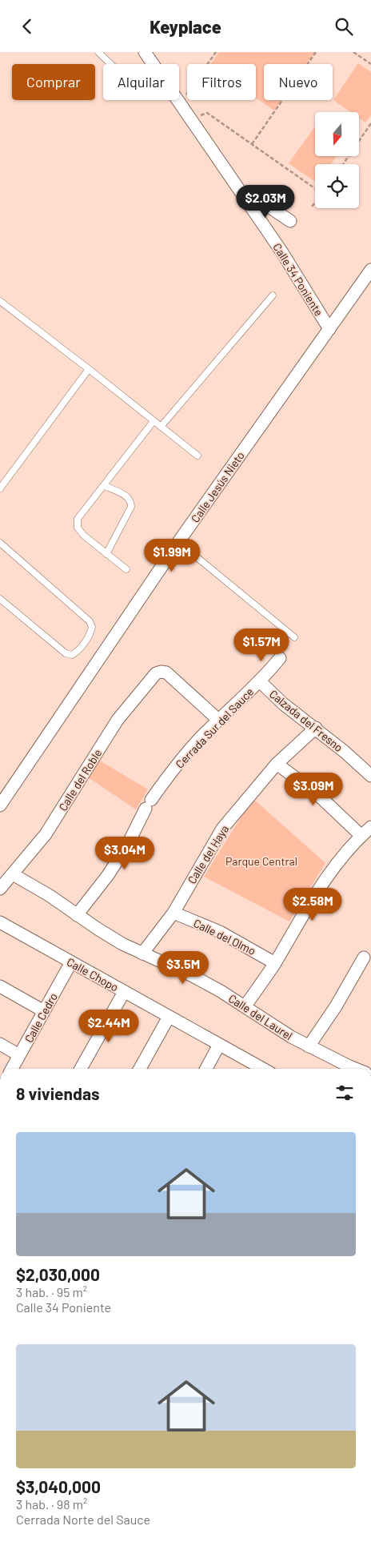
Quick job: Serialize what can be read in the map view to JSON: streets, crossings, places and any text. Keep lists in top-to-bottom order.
{
  "streets": {
    "street": [
      "Calle 34 Poniente",
      "Calle Jesús Nieto",
      "Calzada del Fresno",
      "Cerrada Sur del Sauce",
      "Calle del Roble",
      "Calle del Haya",
      "Calle del Olmo",
      "Calle Chopo",
      "Calle del Laurel",
      "Calle Cedro"
    ]
  },
  "crossings": [
    ["Calle 34 Poniente", "Calle Jesús Nieto"],
    ["Calzada del Fresno", "Cerrada Sur del Sauce"],
    ["Calzada del Fresno", "Calle del Haya"],
    ["Cerrada Sur del Sauce", "Calle del Roble"],
    ["Cerrada Sur del Sauce", "Calle del Laurel"],
    ["Calle del Roble", "Calle del Laurel"],
    ["Calle del Haya", "Calle del Olmo"],
    ["Calle del Haya", "Calle del Laurel"],
    ["Calle Chopo", "Calle Cedro"]
  ],
  "parks": ["Parque Central"],
  "north": "bottom",
  "page": {
    "header": "Keyplace",
    "chip": [
      "Comprar",
      "Alquilar",
      "Filtros",
      "Nuevo"
    ],
    "price": [
      "$2.03M",
      "$1.99M",
      "$1.57M",
      "$3.09M",
      "$3.04M",
      "$2.58M",
      "$3.5M",
      "$2.44M"
    ],
    "heading": "8 viviendas",
    "list": [
      {
        "name": "$2,030,000",
        "note": "3 hab. · 95 m² · Calle 34 Poniente"
      },
      {
        "name": "$3,040,000",
        "note": "3 hab. · 98 m² · Cerrada Norte del Sauce"
      }
    ]
  }
}
